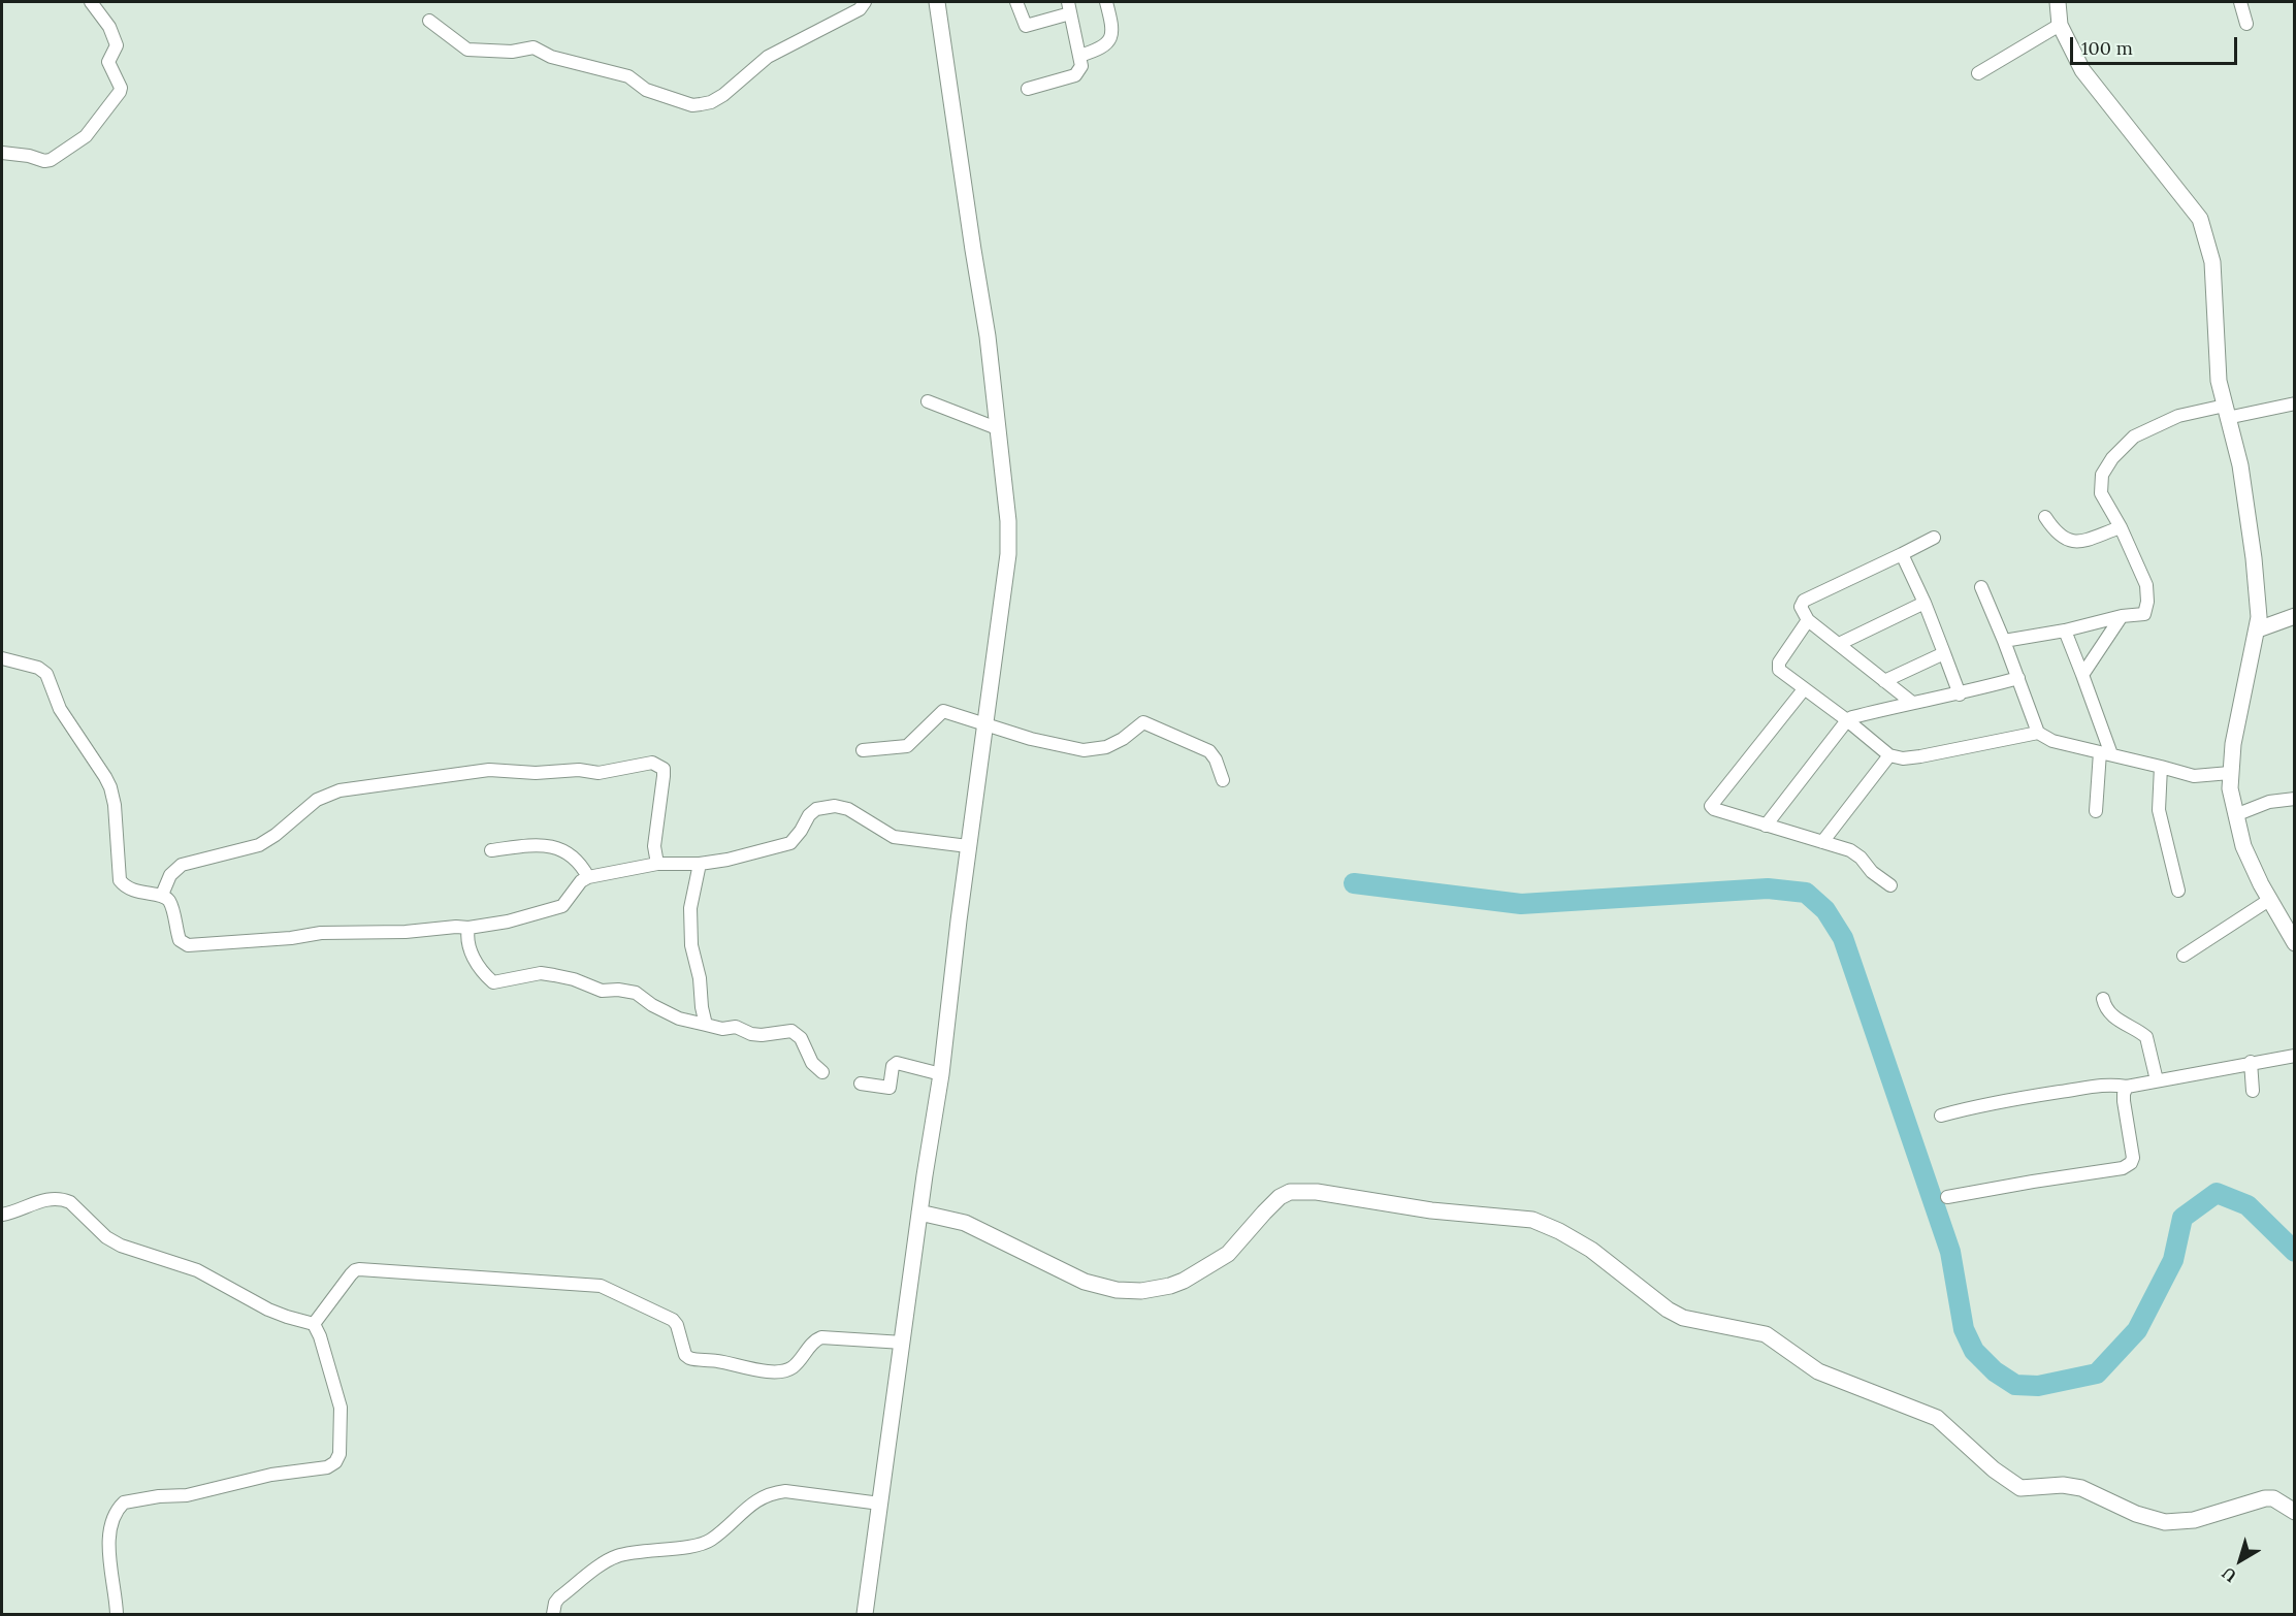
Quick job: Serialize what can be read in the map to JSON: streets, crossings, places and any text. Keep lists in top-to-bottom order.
{
  "scale_bar": "100 m",
  "north": "bottom left"
}
